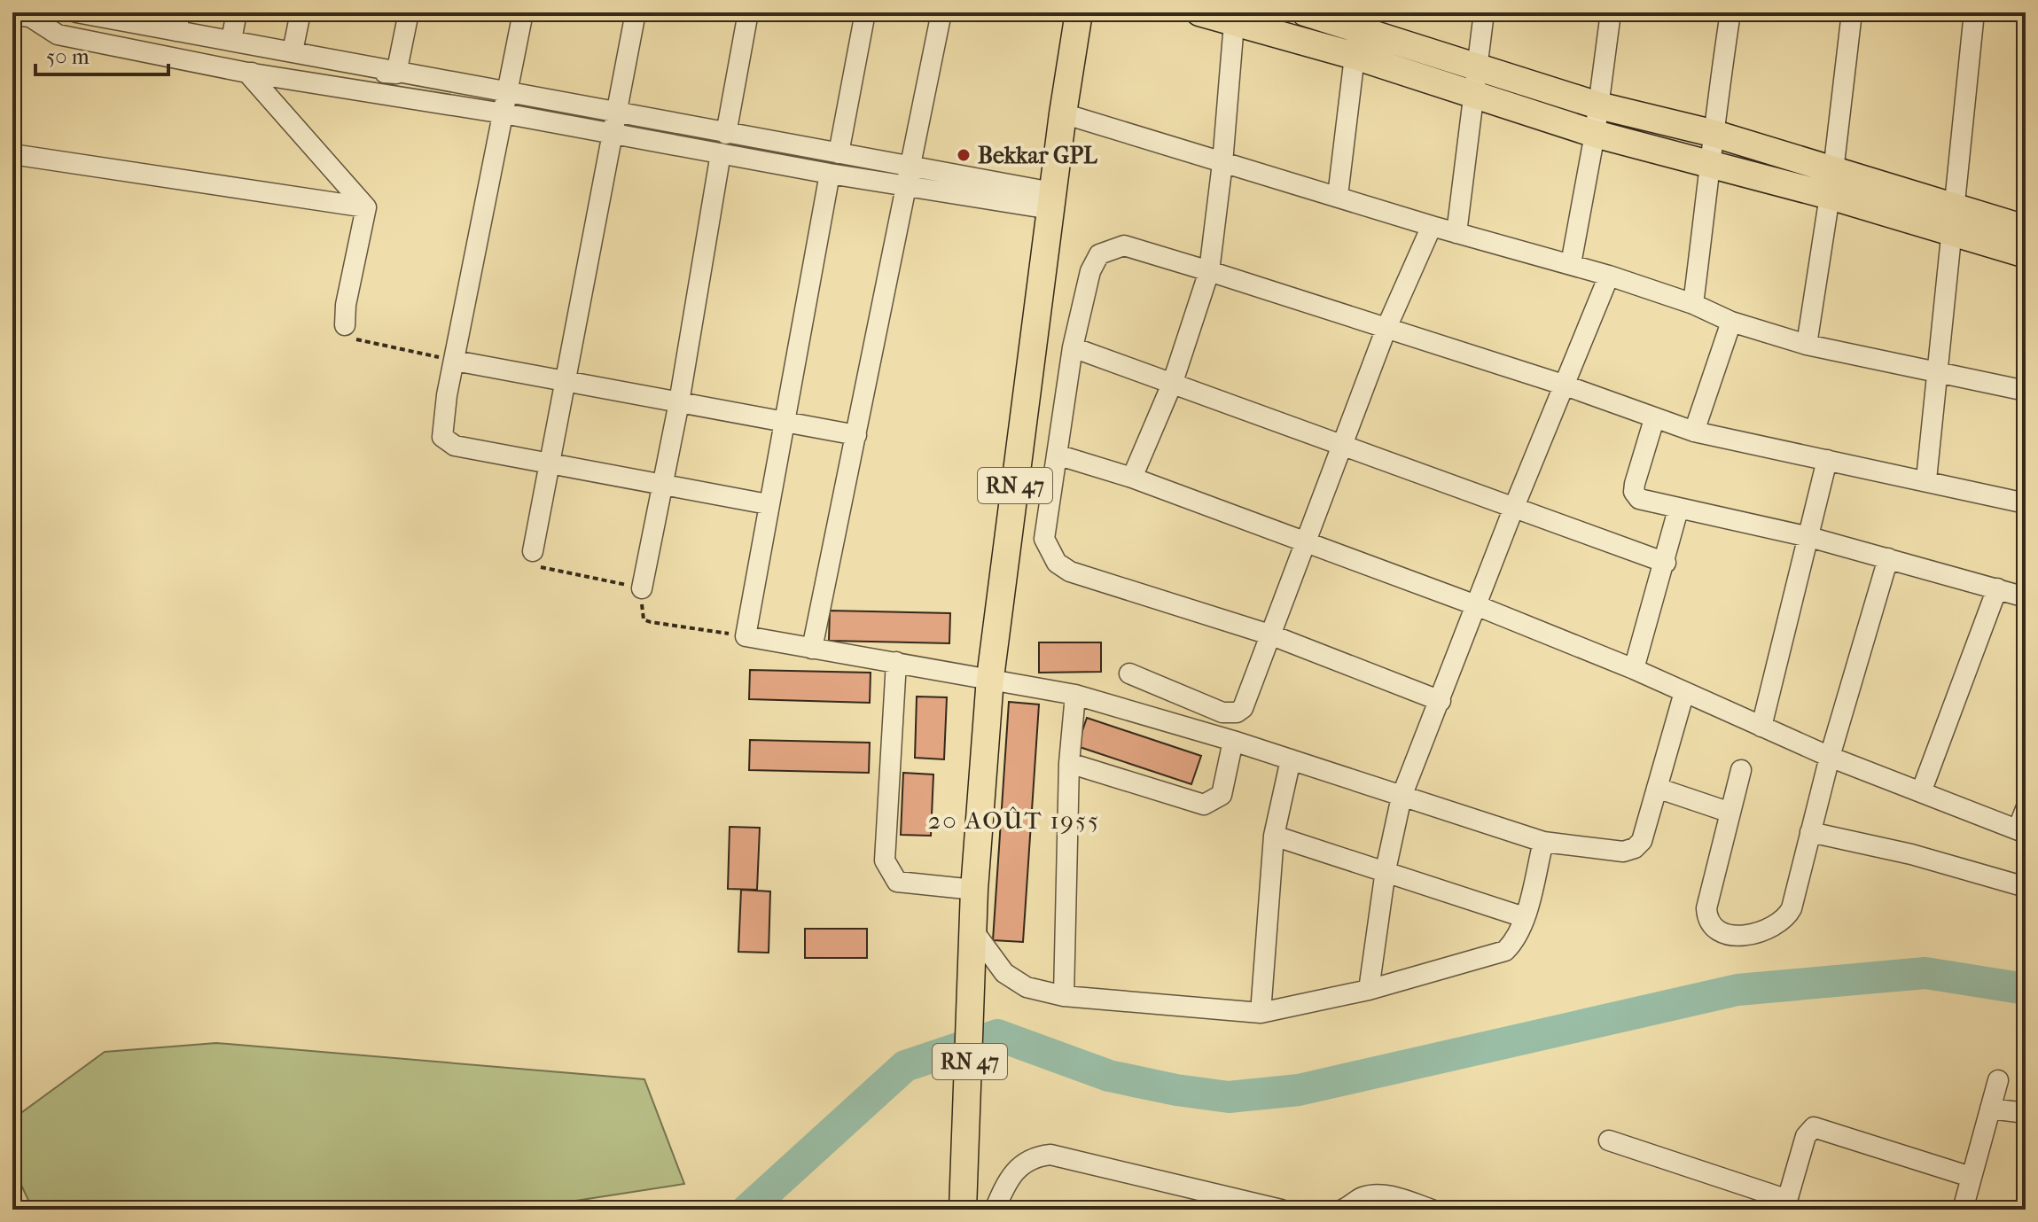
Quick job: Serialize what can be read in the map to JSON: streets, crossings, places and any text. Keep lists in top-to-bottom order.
{
  "streets": {
    "main road": ["RN 47"]
  },
  "districts": ["20 AOÛT 1955"],
  "places": ["Bekkar GPL"],
  "scale_bar": "50 m"
}
